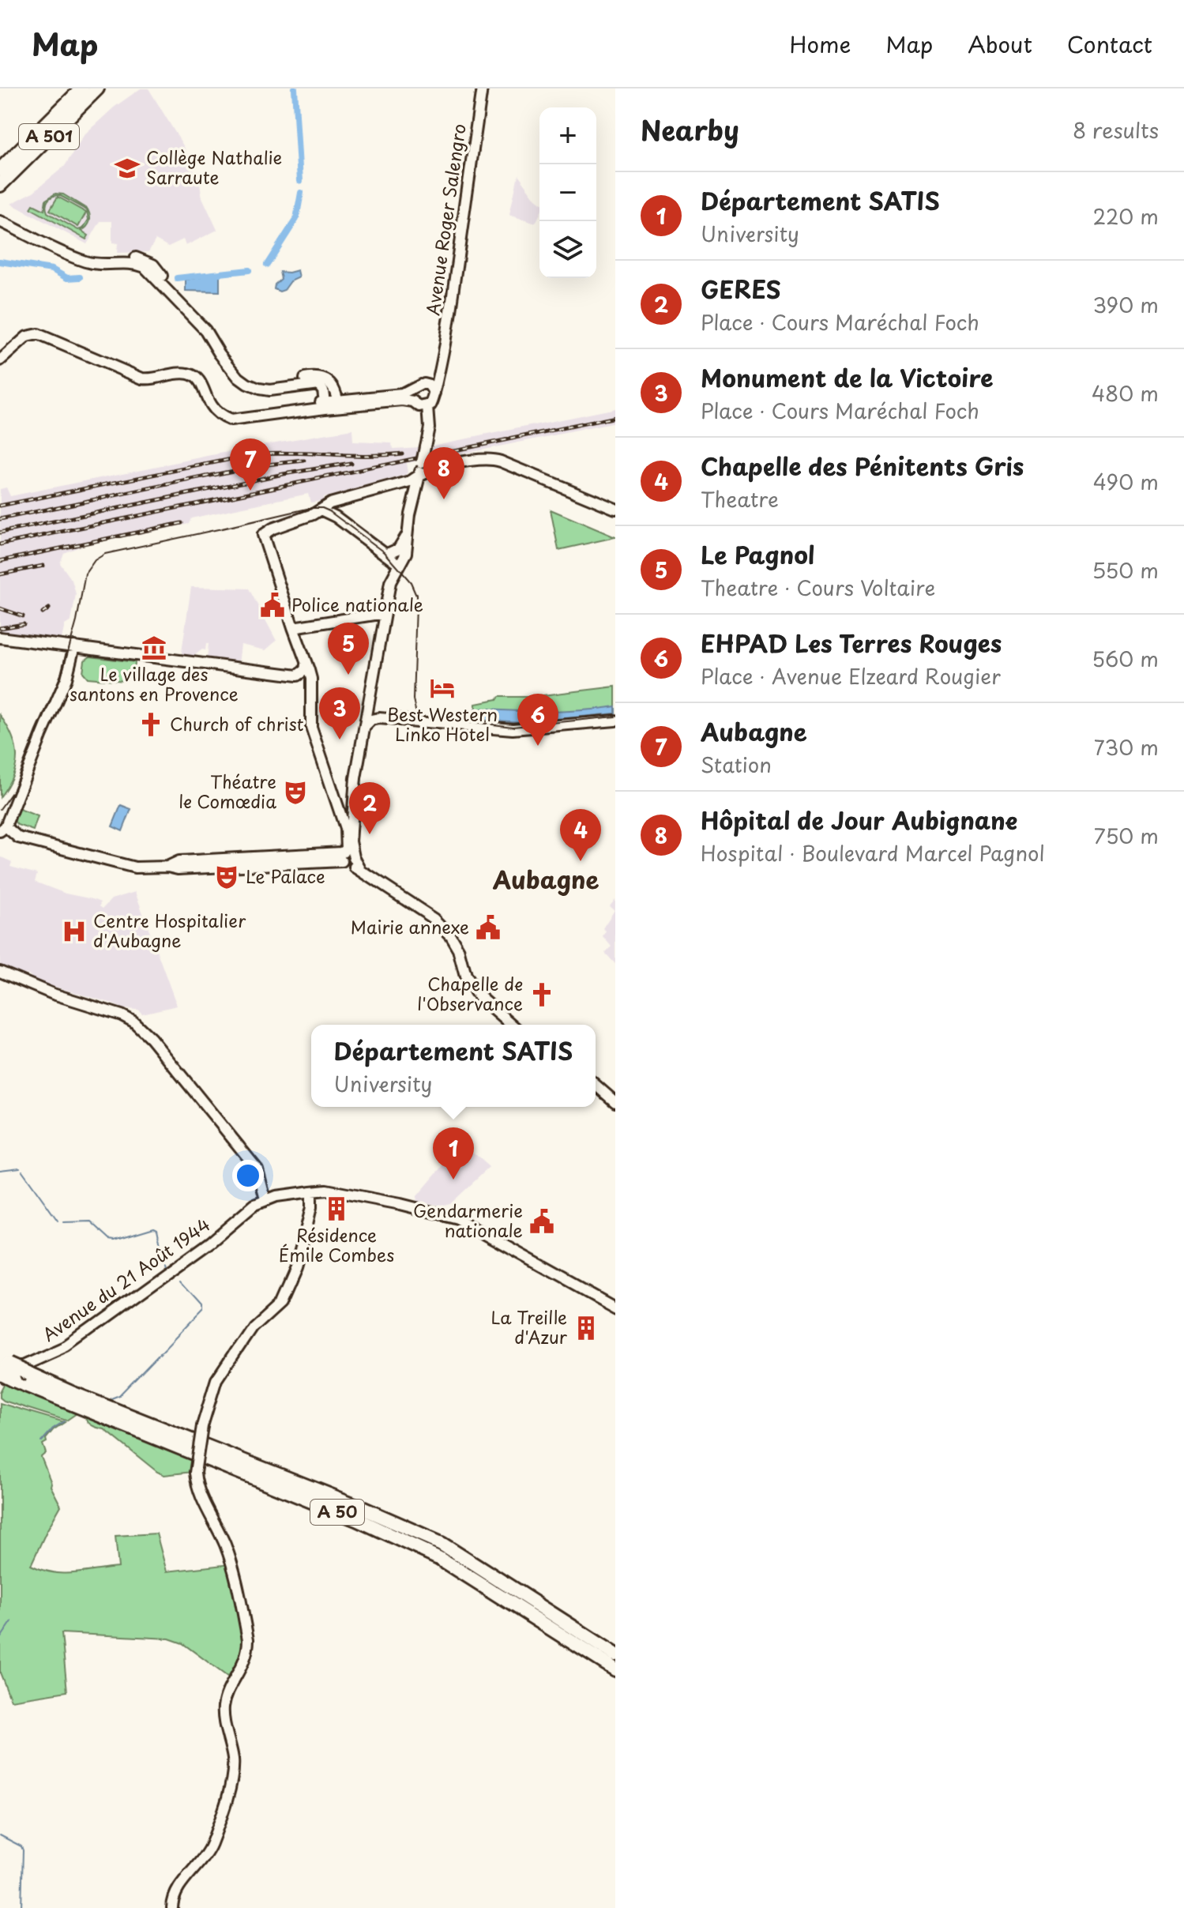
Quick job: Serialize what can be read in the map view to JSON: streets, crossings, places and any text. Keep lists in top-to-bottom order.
{
  "streets": {
    "highway": ["A 501", "A 50"],
    "main road": ["Avenue Roger Salengro", "Avenue du 21 Août 1944"]
  },
  "crossings": [
    ["Avenue du 21 Août 1944", "A 50"]
  ],
  "districts": ["Aubagne"],
  "places": {
    "school or university": ["Collège Nathalie Sarraute"],
    "public building": ["Police nationale", "Mairie annexe", "Gendarmerie nationale"],
    "museum": ["Le village des santons en Provence"],
    "hotel": ["Best Western Linko Hotel"],
    "church": ["Church of christ", "Chapelle de l'Observance"],
    "theatre": ["Théatre le Comœdia", "Le Palace"],
    "hospital": ["Centre Hospitalier d'Aubagne"],
    "building": ["Résidence Émile Combes", "La Treille d'Azur"]
  },
  "page": {
    "header": "Map",
    "nav": [
      "Home",
      "Map",
      "About",
      "Contact"
    ],
    "heading": ["Nearby", "8 results"],
    "map_buttons": ["+", "−"],
    "list": [
      {
        "mark": "1",
        "name": "Département SATIS",
        "note": "University",
        "value": "220 m"
      },
      {
        "mark": "2",
        "name": "GERES",
        "note": "Place · Cours Maréchal Foch",
        "value": "390 m"
      },
      {
        "mark": "3",
        "name": "Monument de la Victoire",
        "note": "Place · Cours Maréchal Foch",
        "value": "480 m"
      },
      {
        "mark": "4",
        "name": "Chapelle des Pénitents Gris",
        "note": "Theatre",
        "value": "490 m"
      },
      {
        "mark": "5",
        "name": "Le Pagnol",
        "note": "Theatre · Cours Voltaire",
        "value": "550 m"
      },
      {
        "mark": "6",
        "name": "EHPAD Les Terres Rouges",
        "note": "Place · Avenue Elzeard Rougier",
        "value": "560 m"
      },
      {
        "mark": "7",
        "name": "Aubagne",
        "note": "Station",
        "value": "730 m"
      },
      {
        "mark": "8",
        "name": "Hôpital de Jour Aubignane",
        "note": "Hospital · Boulevard Marcel Pagnol",
        "value": "750 m"
      }
    ],
    "pins": [
      "7",
      "8",
      "5",
      "3",
      "6",
      "2",
      "4",
      "1"
    ],
    "popup": ["Département SATIS", "University"]
  }
}
